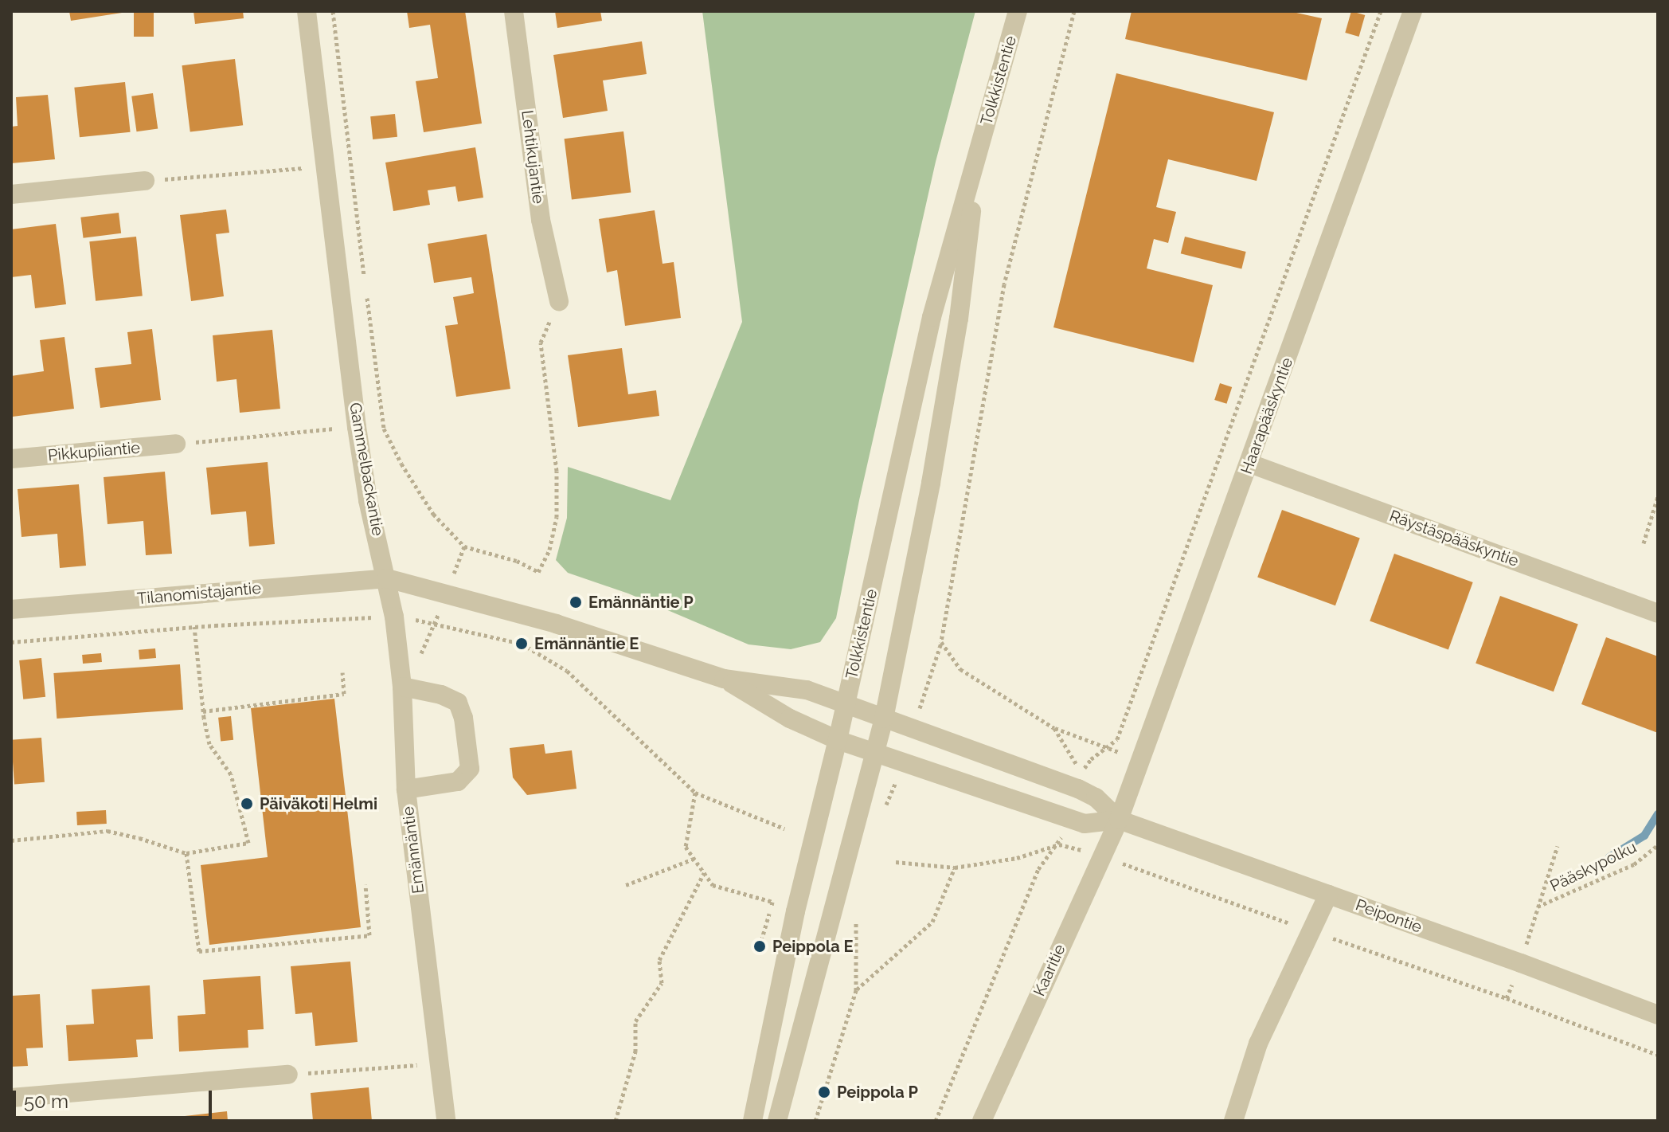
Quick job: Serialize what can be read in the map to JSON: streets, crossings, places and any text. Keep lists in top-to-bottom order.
{
  "streets": {
    "street": [
      "Tolkkistentie",
      "Lehtikujantie",
      "Haarapääskyntie",
      "Pikkupiiantie",
      "Gammelbackantie",
      "Räystäspääskyntie",
      "Tilanomistajantie",
      "Emännäntie",
      "Peipontie",
      "Kaaritie"
    ],
    "path": ["Pääskypolku"]
  },
  "crossings": [
    ["Tolkkistentie", "Peipontie"],
    ["Haarapääskyntie", "Räystäspääskyntie"],
    ["Haarapääskyntie", "Peipontie"],
    ["Haarapääskyntie", "Kaaritie"],
    ["Gammelbackantie", "Tilanomistajantie"],
    ["Gammelbackantie", "Emännäntie"],
    ["Tilanomistajantie", "Emännäntie"],
    ["Peipontie", "Kaaritie"]
  ],
  "places": [
    "Emännäntie P",
    "Emännäntie E",
    "Päiväkoti Helmi",
    "Peippola E",
    "Peippola P"
  ],
  "scale_bar": "50 m"
}
